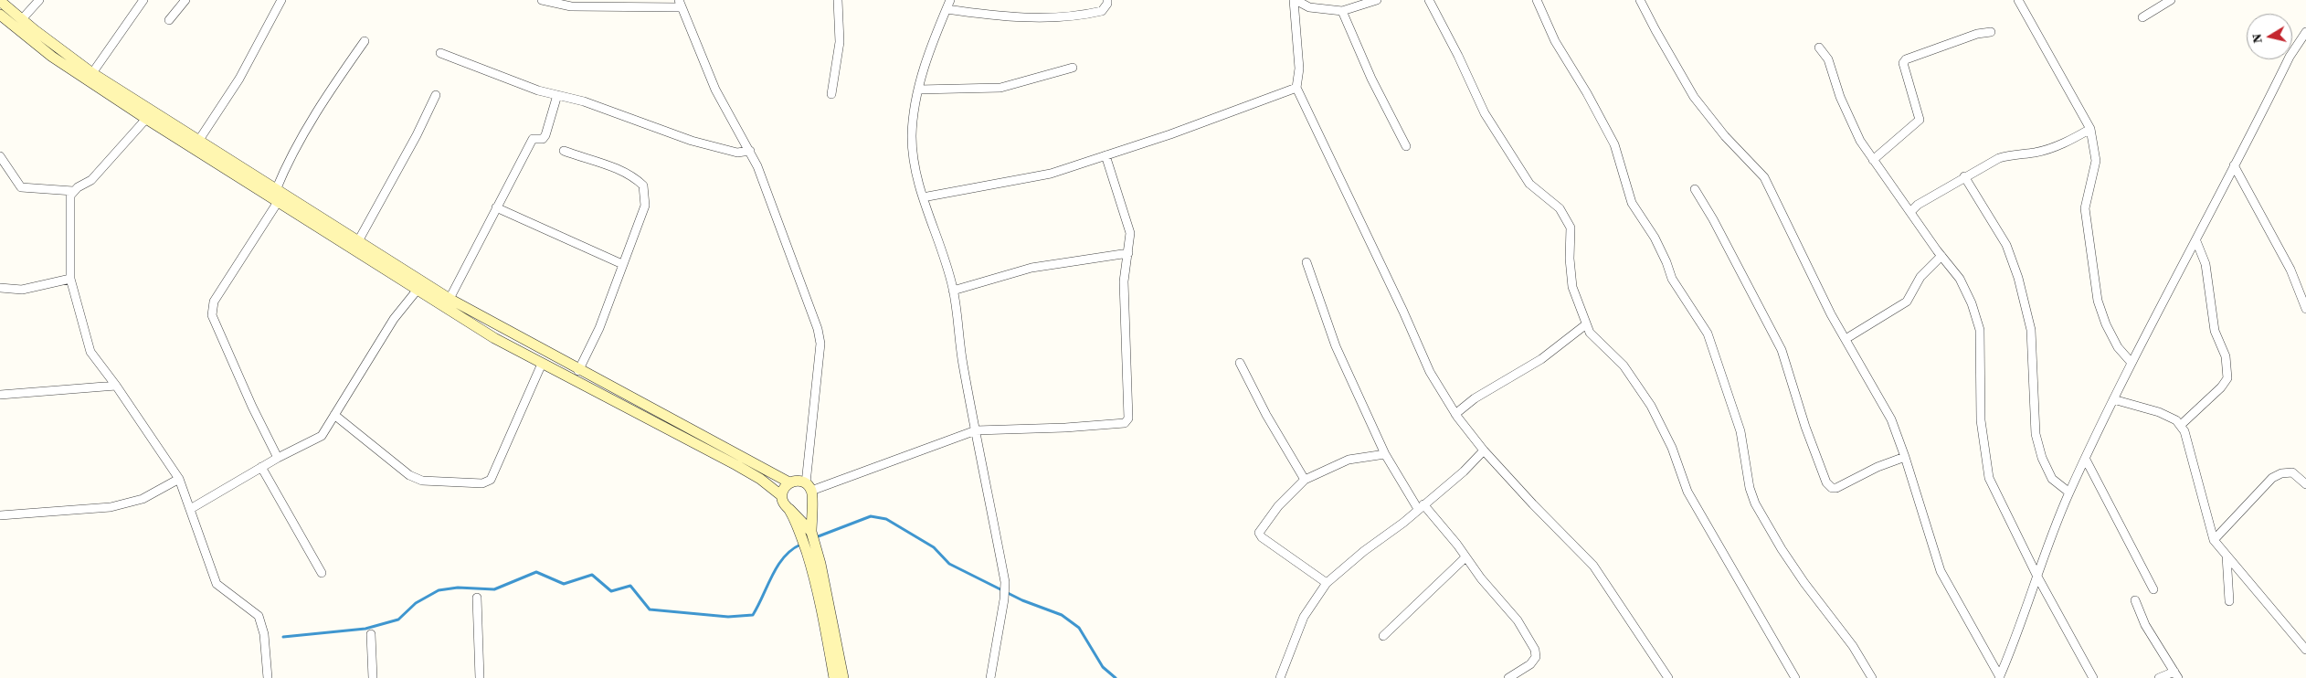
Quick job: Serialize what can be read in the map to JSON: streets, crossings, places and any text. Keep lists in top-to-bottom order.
{
  "north": "left"
}
